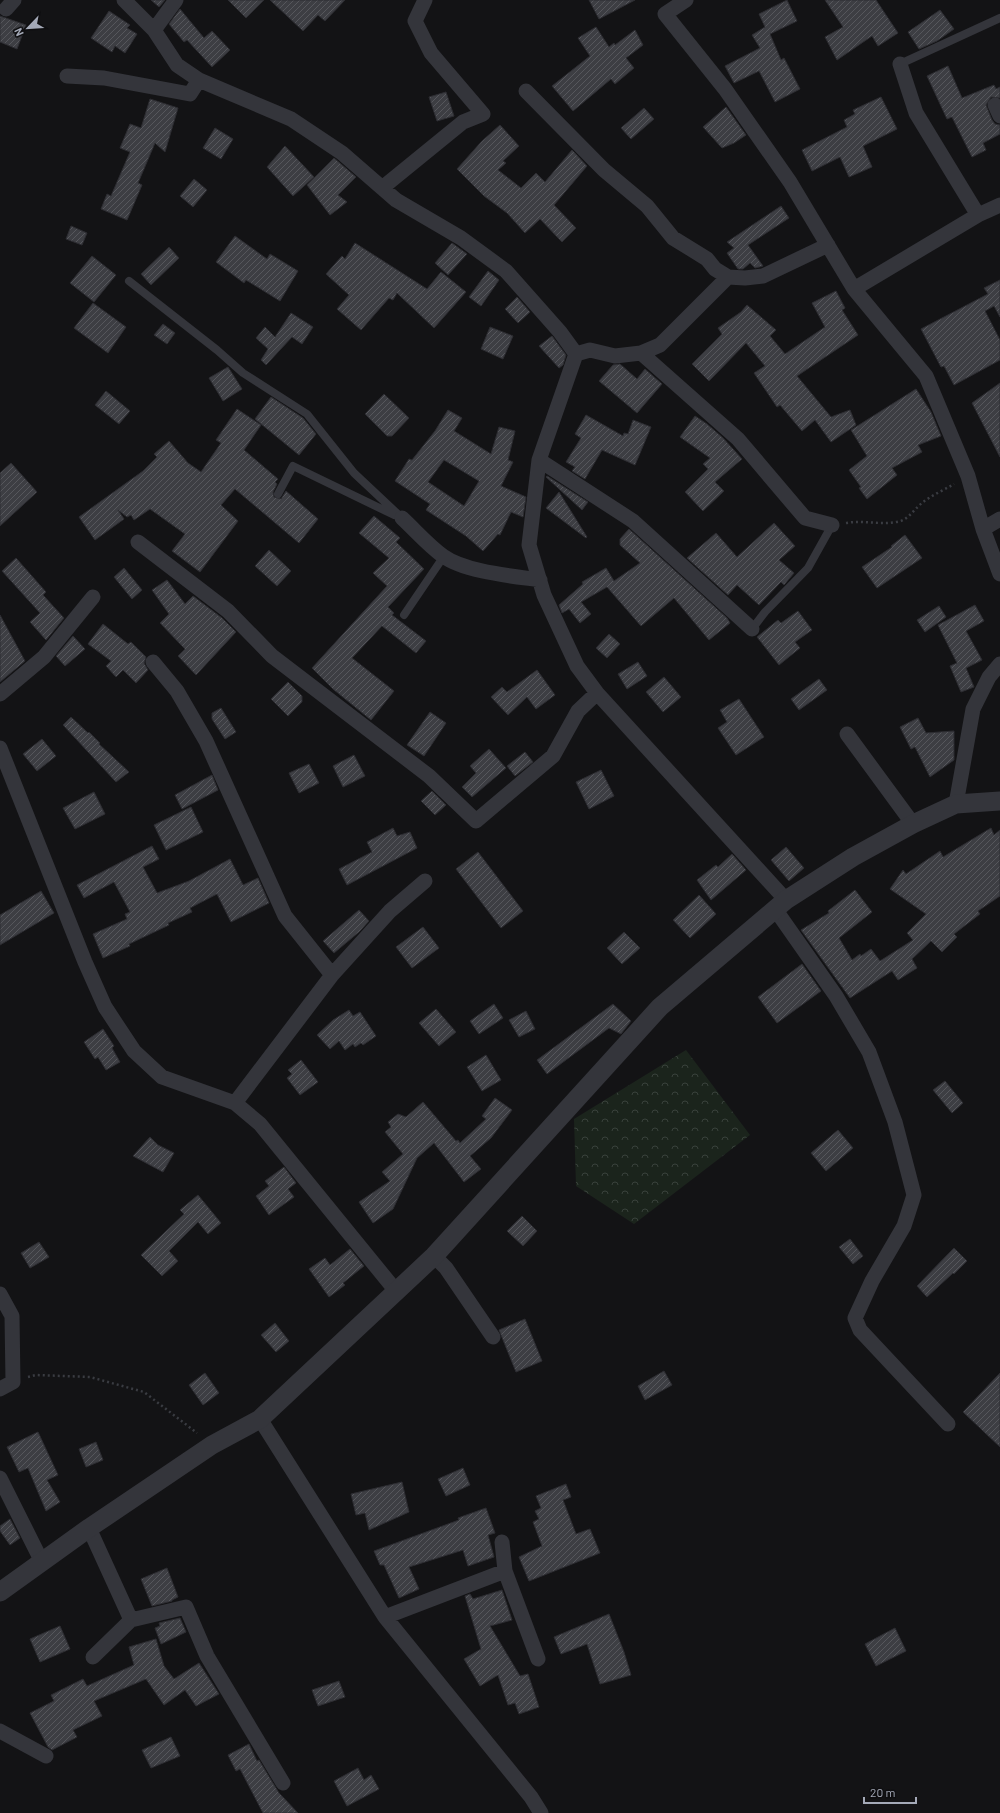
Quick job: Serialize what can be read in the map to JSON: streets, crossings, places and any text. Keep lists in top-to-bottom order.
{
  "scale_bar": "20 m",
  "north": "bottom left"
}
